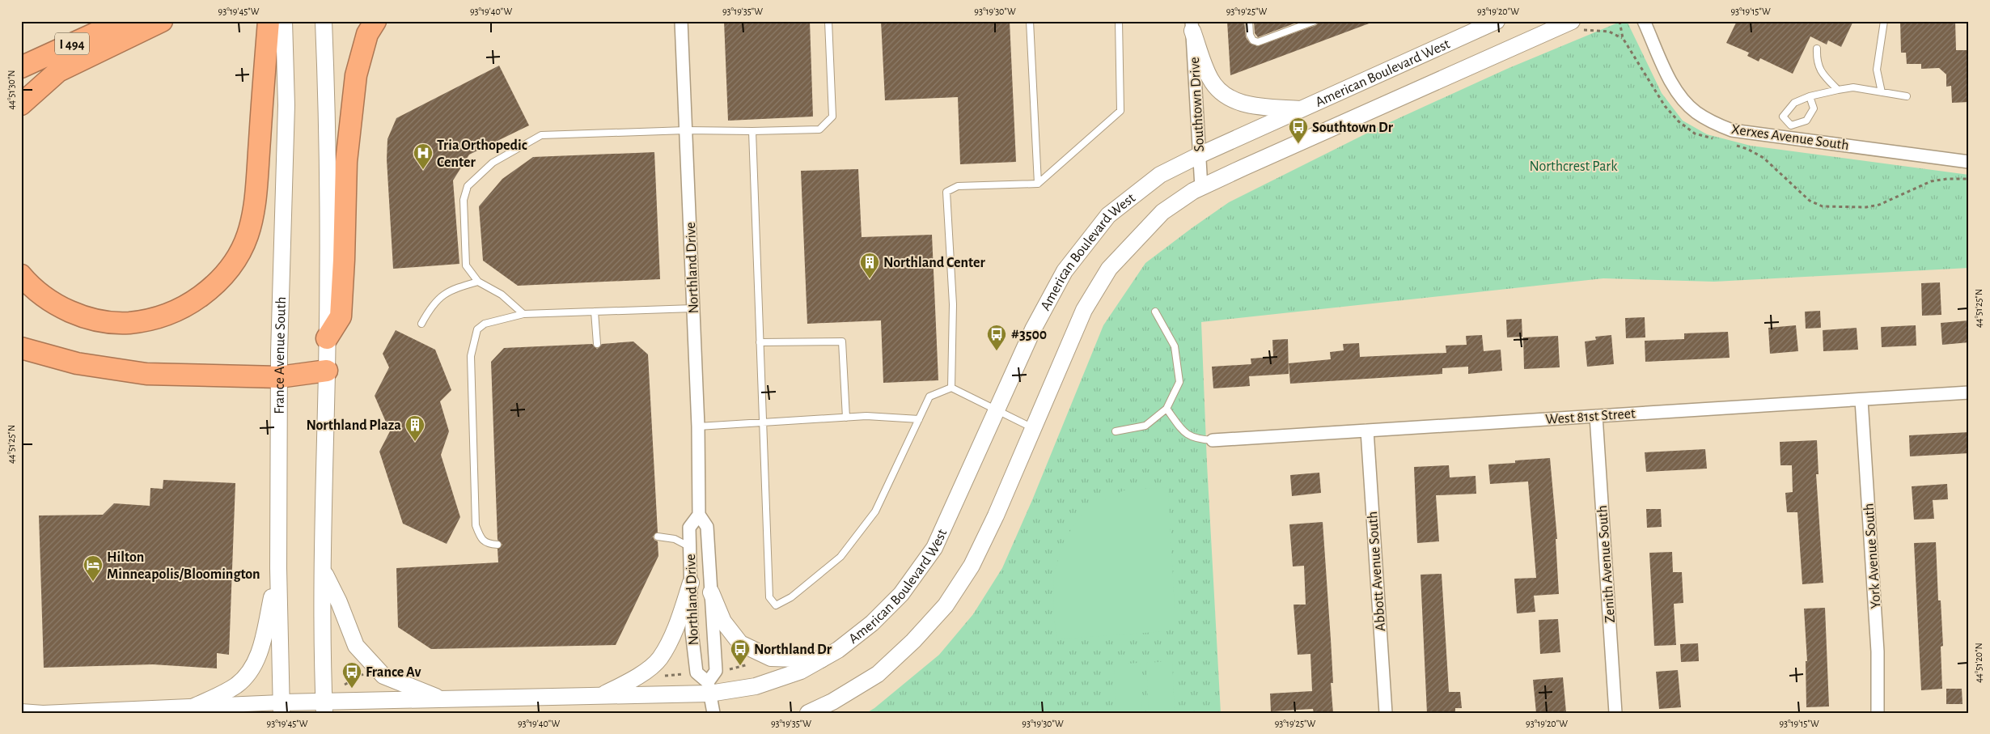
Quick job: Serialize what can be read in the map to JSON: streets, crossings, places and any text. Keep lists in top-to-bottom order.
{
  "streets": {
    "highway": ["I 494"],
    "main road": ["American Boulevard West", "France Avenue South"],
    "street": [
      "Southtown Drive",
      "Xerxes Avenue South",
      "Northland Drive",
      "West 81st Street",
      "York Avenue South",
      "Zenith Avenue South",
      "Abbott Avenue South"
    ]
  },
  "crossings": [
    ["American Boulevard West", "Southtown Drive"],
    ["American Boulevard West", "Northland Drive"],
    ["American Boulevard West", "France Avenue South"],
    ["West 81st Street", "York Avenue South"],
    ["West 81st Street", "Zenith Avenue South"],
    ["West 81st Street", "Abbott Avenue South"]
  ],
  "parks": ["Northcrest Park"],
  "places": {
    "bus stop": [
      "Southtown Dr",
      "#3500",
      "Northland Dr",
      "France Av"
    ],
    "hospital": ["Tria Orthopedic Center"],
    "building": ["Northland Center", "Northland Plaza"],
    "hotel": ["Hilton Minneapolis/Bloomington"]
  },
  "coordinates": [
    "93°19'45\"W",
    "93°19'40\"W",
    "93°19'35\"W",
    "93°19'30\"W",
    "93°19'25\"W",
    "93°19'20\"W",
    "93°19'15\"W",
    "44°51'30\"N",
    "44°51'25\"N",
    "44°51'20\"N"
  ]
}
